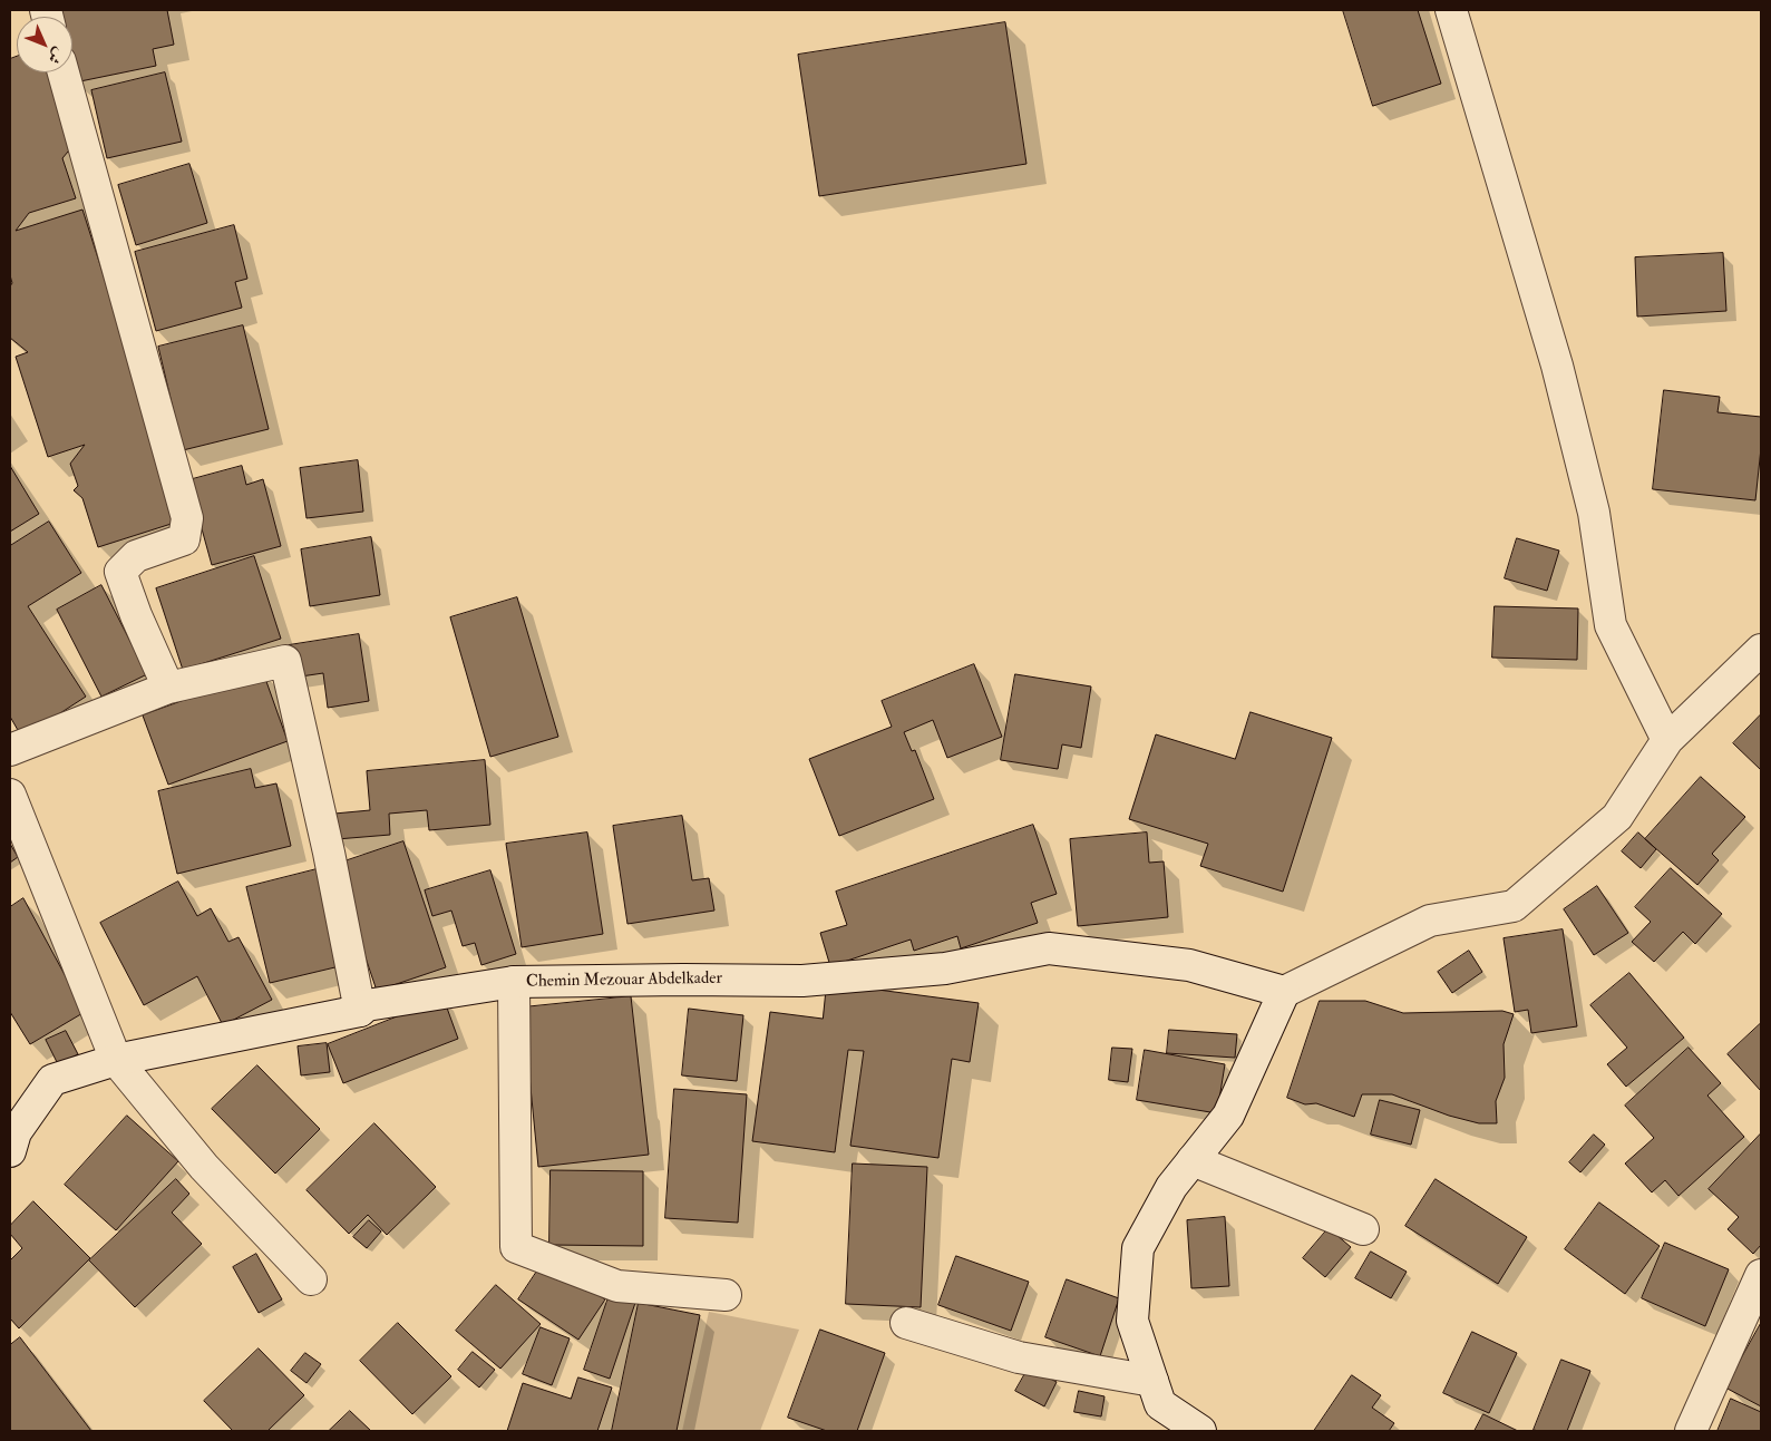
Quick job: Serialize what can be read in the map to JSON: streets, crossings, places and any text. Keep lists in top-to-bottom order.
{
  "streets": {
    "street": ["Chemin Mezouar Abdelkader"]
  },
  "north": "bottom right"
}
